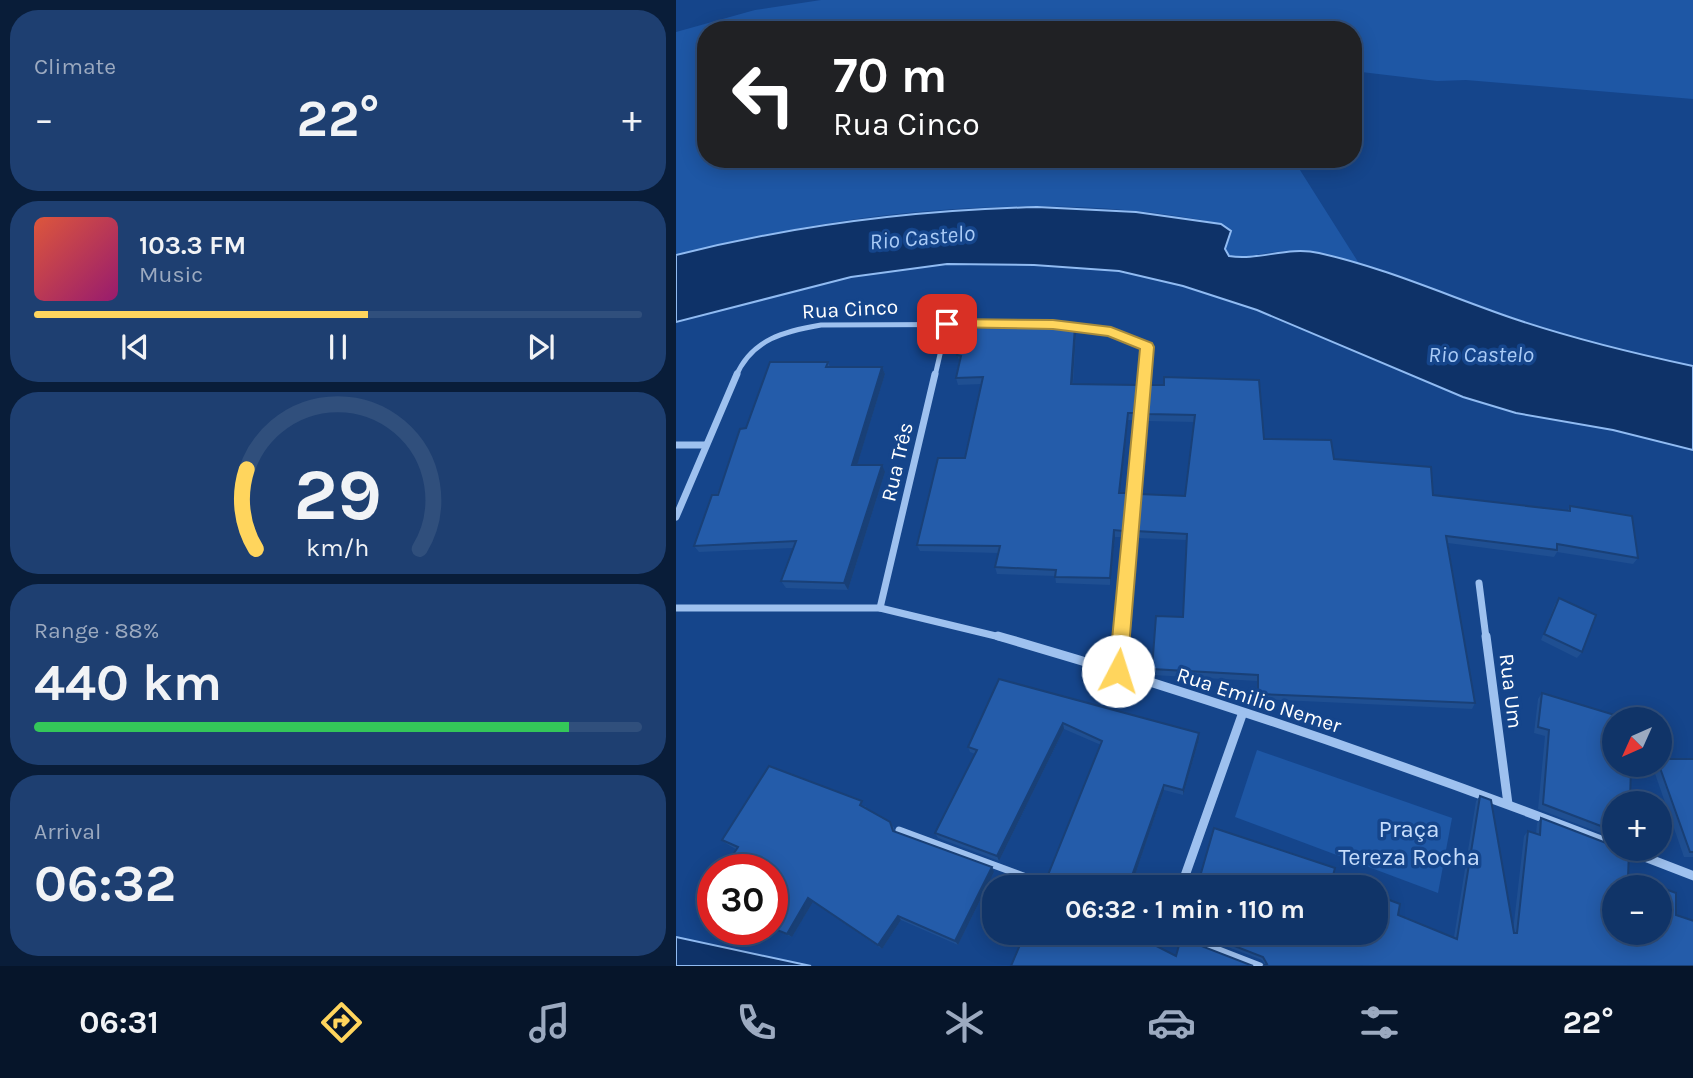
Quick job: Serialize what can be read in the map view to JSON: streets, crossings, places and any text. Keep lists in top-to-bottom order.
{
  "streets": {
    "street": [
      "Rua Cinco",
      "Rua Três",
      "Rua Um",
      "Rua Emilio Nemer"
    ]
  },
  "crossings": [
    ["Rua Cinco", "Rua Três"],
    ["Rua Cinco", "Rua Emilio Nemer"],
    ["Rua Três", "Rua Emilio Nemer"],
    ["Rua Um", "Rua Emilio Nemer"]
  ],
  "water": ["Rio Castelo"],
  "parks": ["Praça Tereza Rocha"],
  "north": "bottom left",
  "page": {
    "tile": [
      "Climate",
      ["Range · 88%", "440 km"],
      ["Arrival", "06:32"]
    ],
    "turn": ["70 m", "Rua Cinco"],
    "heat": ["−", "22°", "+"],
    "song": ["103.3 FM", "Music"],
    "map_buttons": ["+", "−"],
    "limit": "30",
    "trip": "06:32 · 1 min · 110 m",
    "tabs": ["06:31", "22°"],
    "gauge": ["29", "km/h"]
  }
}
